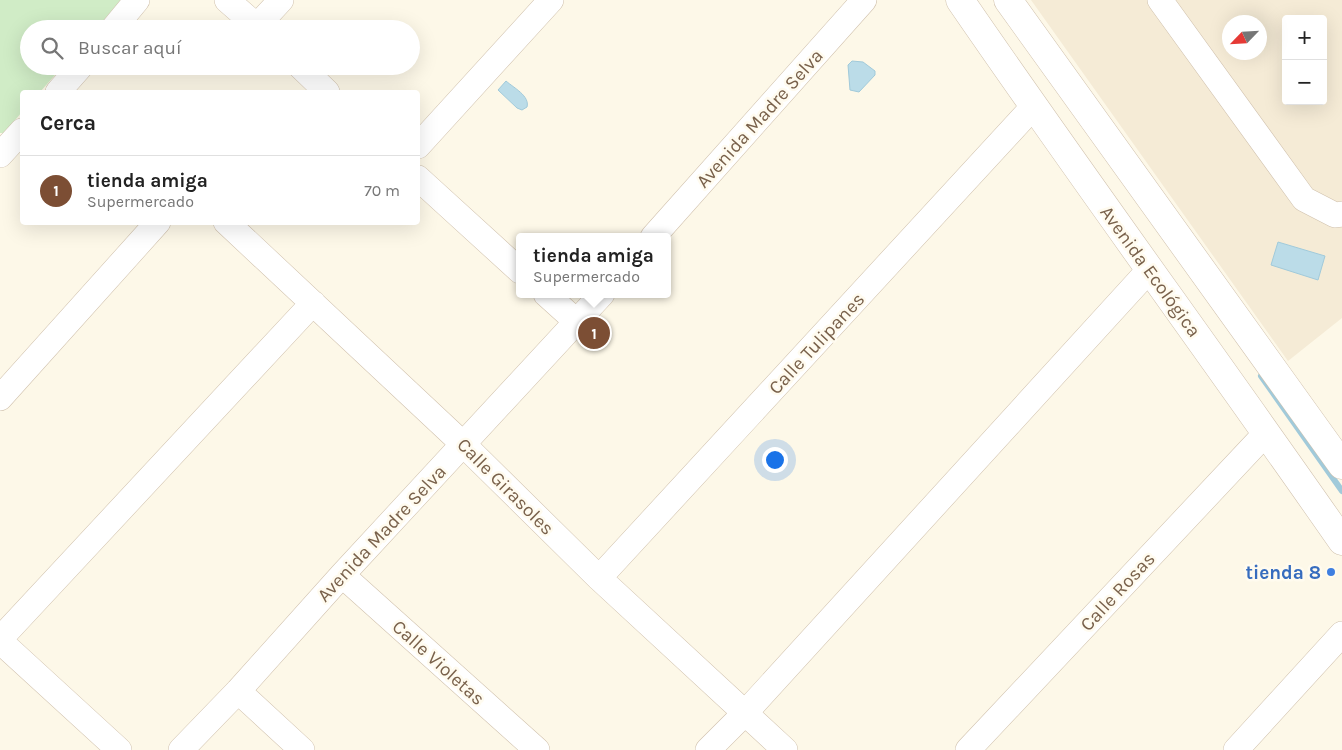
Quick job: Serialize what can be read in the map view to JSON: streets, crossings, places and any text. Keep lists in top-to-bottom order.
{
  "streets": {
    "street": [
      "Avenida Madre Selva",
      "Avenida Ecológica",
      "Calle Tulipanes",
      "Calle Girasoles",
      "Calle Rosas",
      "Calle Violetas"
    ]
  },
  "crossings": [
    ["Avenida Madre Selva", "Calle Girasoles"],
    ["Avenida Madre Selva", "Calle Violetas"],
    ["Avenida Ecológica", "Calle Tulipanes"],
    ["Avenida Ecológica", "Calle Rosas"],
    ["Calle Tulipanes", "Calle Girasoles"]
  ],
  "places": ["tienda 8"],
  "north": "bottom left",
  "page": {
    "map_buttons": ["+", "−"],
    "search": "Buscar aquí",
    "heading": "Cerca",
    "list": [
      {
        "mark": "1",
        "name": "tienda amiga",
        "note": "Supermercado",
        "value": "70 m"
      }
    ],
    "popup": ["tienda amiga", "Supermercado"],
    "pins": "1"
  }
}
